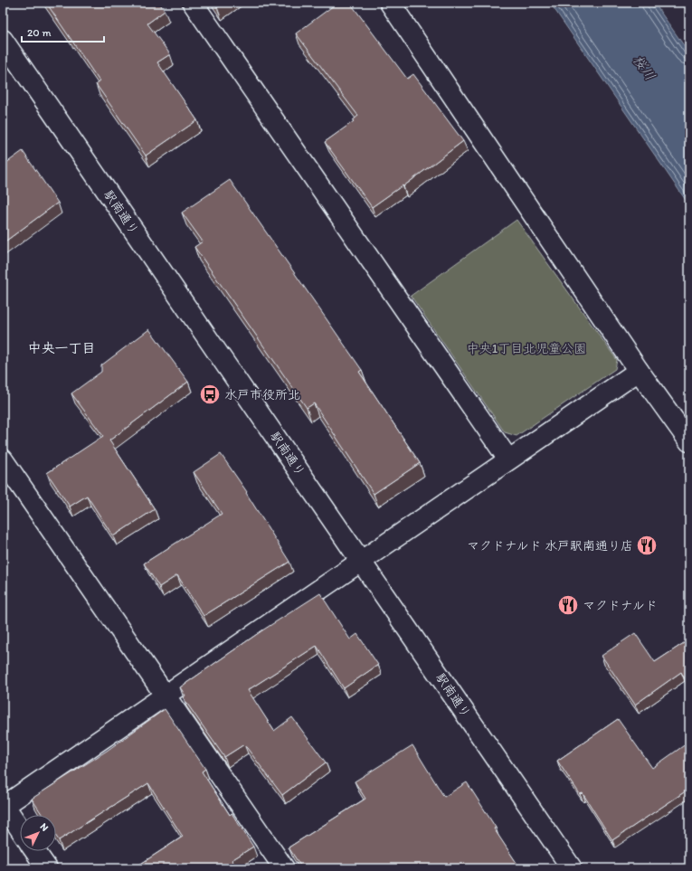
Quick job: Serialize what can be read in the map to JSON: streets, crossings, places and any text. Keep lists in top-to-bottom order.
{
  "streets": {
    "street": ["駅南通り"]
  },
  "districts": ["中央一丁目"],
  "water": ["桜川"],
  "parks": ["中央1丁目北児童公園"],
  "places": {
    "bus stop": ["水戸市役所北"],
    "restaurant": ["マクドナルド 水戸駅南通り店", "マクドナルド"]
  },
  "scale_bar": "20 m",
  "north": "top right"
}
